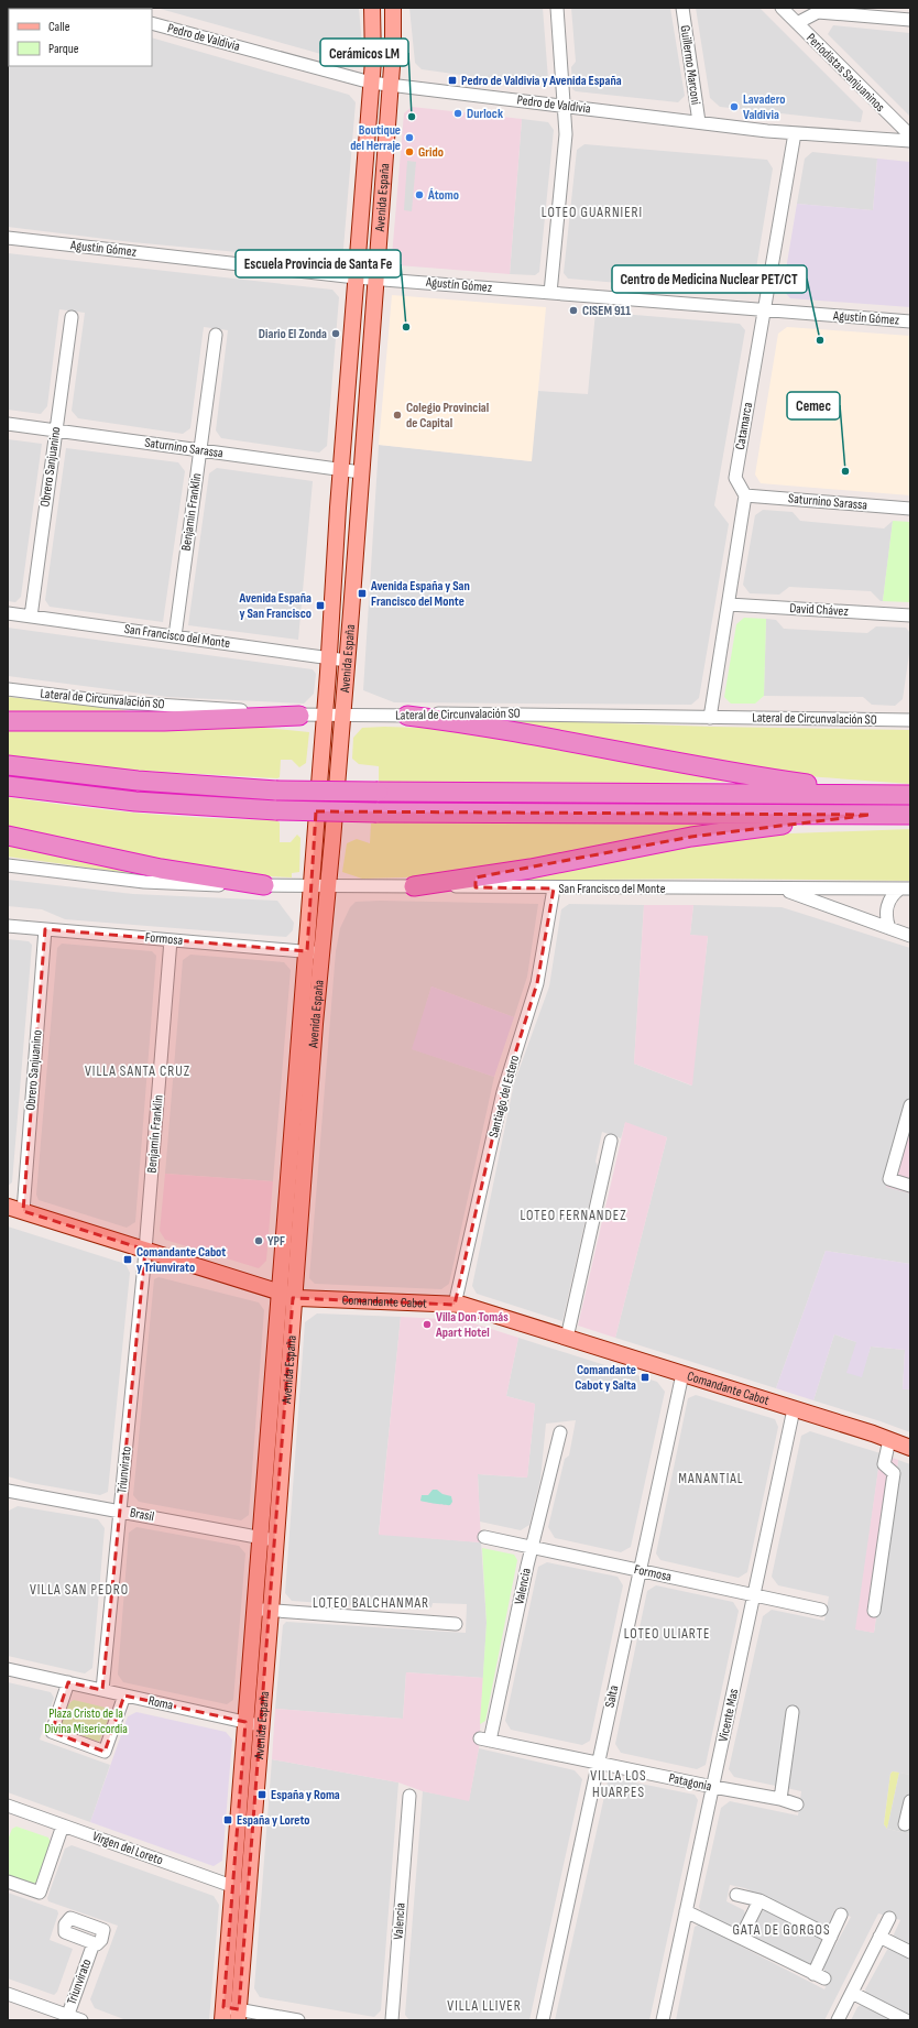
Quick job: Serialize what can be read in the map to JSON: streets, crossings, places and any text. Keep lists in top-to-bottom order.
{
  "streets": {
    "main road": ["Avenida España", "Comandante Cabot"],
    "street": [
      "Pedro de Valdivia",
      "Guillermo Marconi",
      "Periodistas Sanjuaninos",
      "Agustín Gómez",
      "Catamarca",
      "Saturnino Sarassa",
      "Obrero Sanjuanino",
      "Benjamín Franklin",
      "David Chávez",
      "San Francisco del Monte",
      "Lateral de Circunvalación SO",
      "Formosa",
      "Santiago del Estero",
      "Triunvirato",
      "Brasil",
      "Valencia",
      "Salta",
      "Roma",
      "Vicente Mas",
      "Patagonia",
      "Virgen del Loreto"
    ]
  },
  "crossings": [
    ["Pedro de Valdivia", "Guillermo Marconi"],
    ["Pedro de Valdivia", "Avenida España"],
    ["Pedro de Valdivia", "Catamarca"],
    ["Avenida España", "Agustín Gómez"],
    ["Avenida España", "Saturnino Sarassa"],
    ["Avenida España", "San Francisco del Monte"],
    ["Avenida España", "Lateral de Circunvalación SO"],
    ["Avenida España", "Formosa"],
    ["Avenida España", "Comandante Cabot"],
    ["Avenida España", "Brasil"],
    ["Avenida España", "Roma"],
    ["Avenida España", "Virgen del Loreto"],
    ["Agustín Gómez", "Catamarca"],
    ["Catamarca", "Saturnino Sarassa"],
    ["Saturnino Sarassa", "Obrero Sanjuanino"],
    ["Saturnino Sarassa", "Benjamín Franklin"],
    ["Obrero Sanjuanino", "San Francisco del Monte"],
    ["Obrero Sanjuanino", "Formosa"],
    ["Obrero Sanjuanino", "Comandante Cabot"],
    ["Benjamín Franklin", "San Francisco del Monte"],
    ["Benjamín Franklin", "Formosa"],
    ["Benjamín Franklin", "Comandante Cabot"],
    ["Benjamín Franklin", "Triunvirato"],
    ["San Francisco del Monte", "Santiago del Estero"],
    ["Formosa", "Valencia"],
    ["Formosa", "Salta"],
    ["Formosa", "Vicente Mas"],
    ["Santiago del Estero", "Comandante Cabot"],
    ["Comandante Cabot", "Triunvirato"],
    ["Comandante Cabot", "Salta"],
    ["Comandante Cabot", "Vicente Mas"],
    ["Triunvirato", "Brasil"],
    ["Triunvirato", "Roma"],
    ["Valencia", "Patagonia"],
    ["Salta", "Patagonia"],
    ["Vicente Mas", "Patagonia"]
  ],
  "districts": [
    "LOTEO GUARNIERI",
    "VILLA SANTA CRUZ",
    "LOTEO FERNANDEZ",
    "MANANTIAL",
    "VILLA SAN PEDRO",
    "LOTEO BALCHANMAR",
    "LOTEO ULIARTE",
    "VILLA LOS HUARPES",
    "GATA DE GORGOS",
    "VILLA LLIVER"
  ],
  "parks": ["Plaza Cristo de la Divina Misericordia"],
  "places": {
    "transit": [
      "Pedro de Valdivia y Avenida España",
      "Avenida España y San Francisco del Monte",
      "Avenida España y San Francisco",
      "Comandante Cabot y Triunvirato",
      "Comandante Cabot y Salta",
      "España y Roma",
      "España y Loreto"
    ],
    "other": [
      "Lavadero Valdivia",
      "Durlock",
      "Cerámicos LM",
      "Boutique del Herraje",
      "Grido",
      "Átomo",
      "CISEM 911",
      "Escuela Provincia de Santa Fe",
      "Diario El Zonda",
      "Centro de Medicina Nuclear PET/CT",
      "Colegio Provincial de Capital",
      "Cemec",
      "YPF",
      "Villa Don Tomás Apart Hotel"
    ]
  },
  "legend": ["Calle", "Parque"]
}
